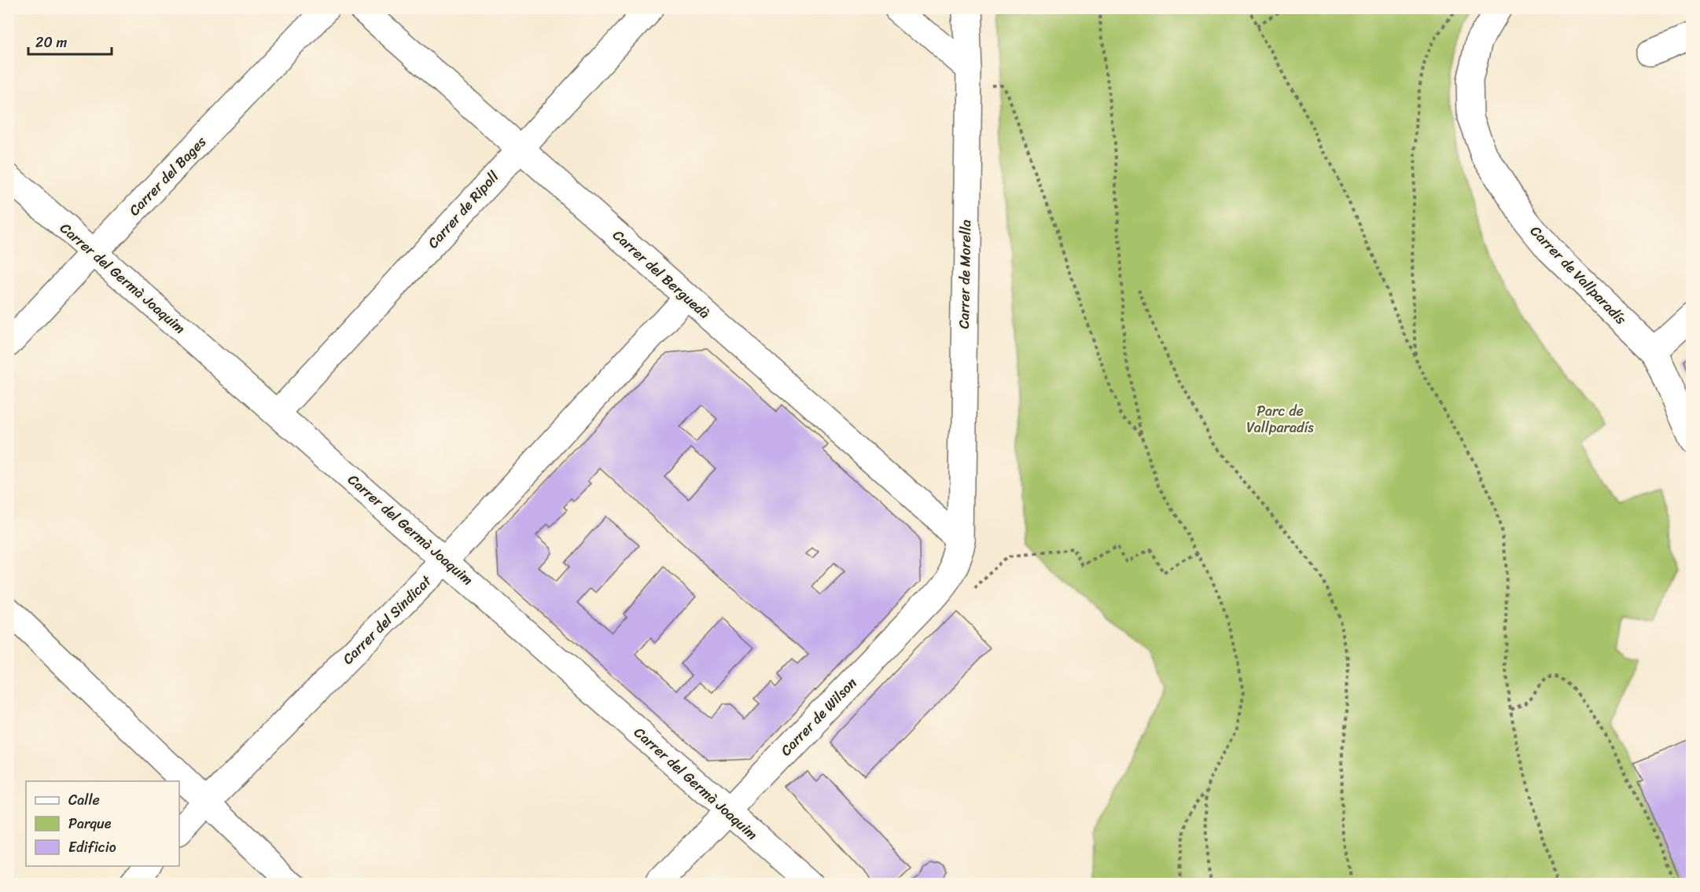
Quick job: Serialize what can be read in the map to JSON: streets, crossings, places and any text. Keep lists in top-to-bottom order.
{
  "streets": {
    "street": [
      "Carrer del Bages",
      "Carrer de Ripoll",
      "Carrer del Berguedà",
      "Carrer de Morella",
      "Carrer de Vallparadís",
      "Carrer del Germà Joaquim",
      "Carrer del Sindicat",
      "Carrer de Wilson"
    ]
  },
  "crossings": [
    ["Carrer del Bages", "Carrer del Germà Joaquim"],
    ["Carrer de Ripoll", "Carrer del Berguedà"],
    ["Carrer de Ripoll", "Carrer del Germà Joaquim"],
    ["Carrer del Berguedà", "Carrer de Morella"],
    ["Carrer del Berguedà", "Carrer del Sindicat"],
    ["Carrer del Berguedà", "Carrer de Wilson"],
    ["Carrer de Morella", "Carrer de Wilson"],
    ["Carrer del Germà Joaquim", "Carrer del Sindicat"],
    ["Carrer del Germà Joaquim", "Carrer de Wilson"]
  ],
  "parks": ["Parc de Vallparadís"],
  "legend": ["Calle", "Parque", "Edificio"],
  "scale_bar": "20 m"
}
